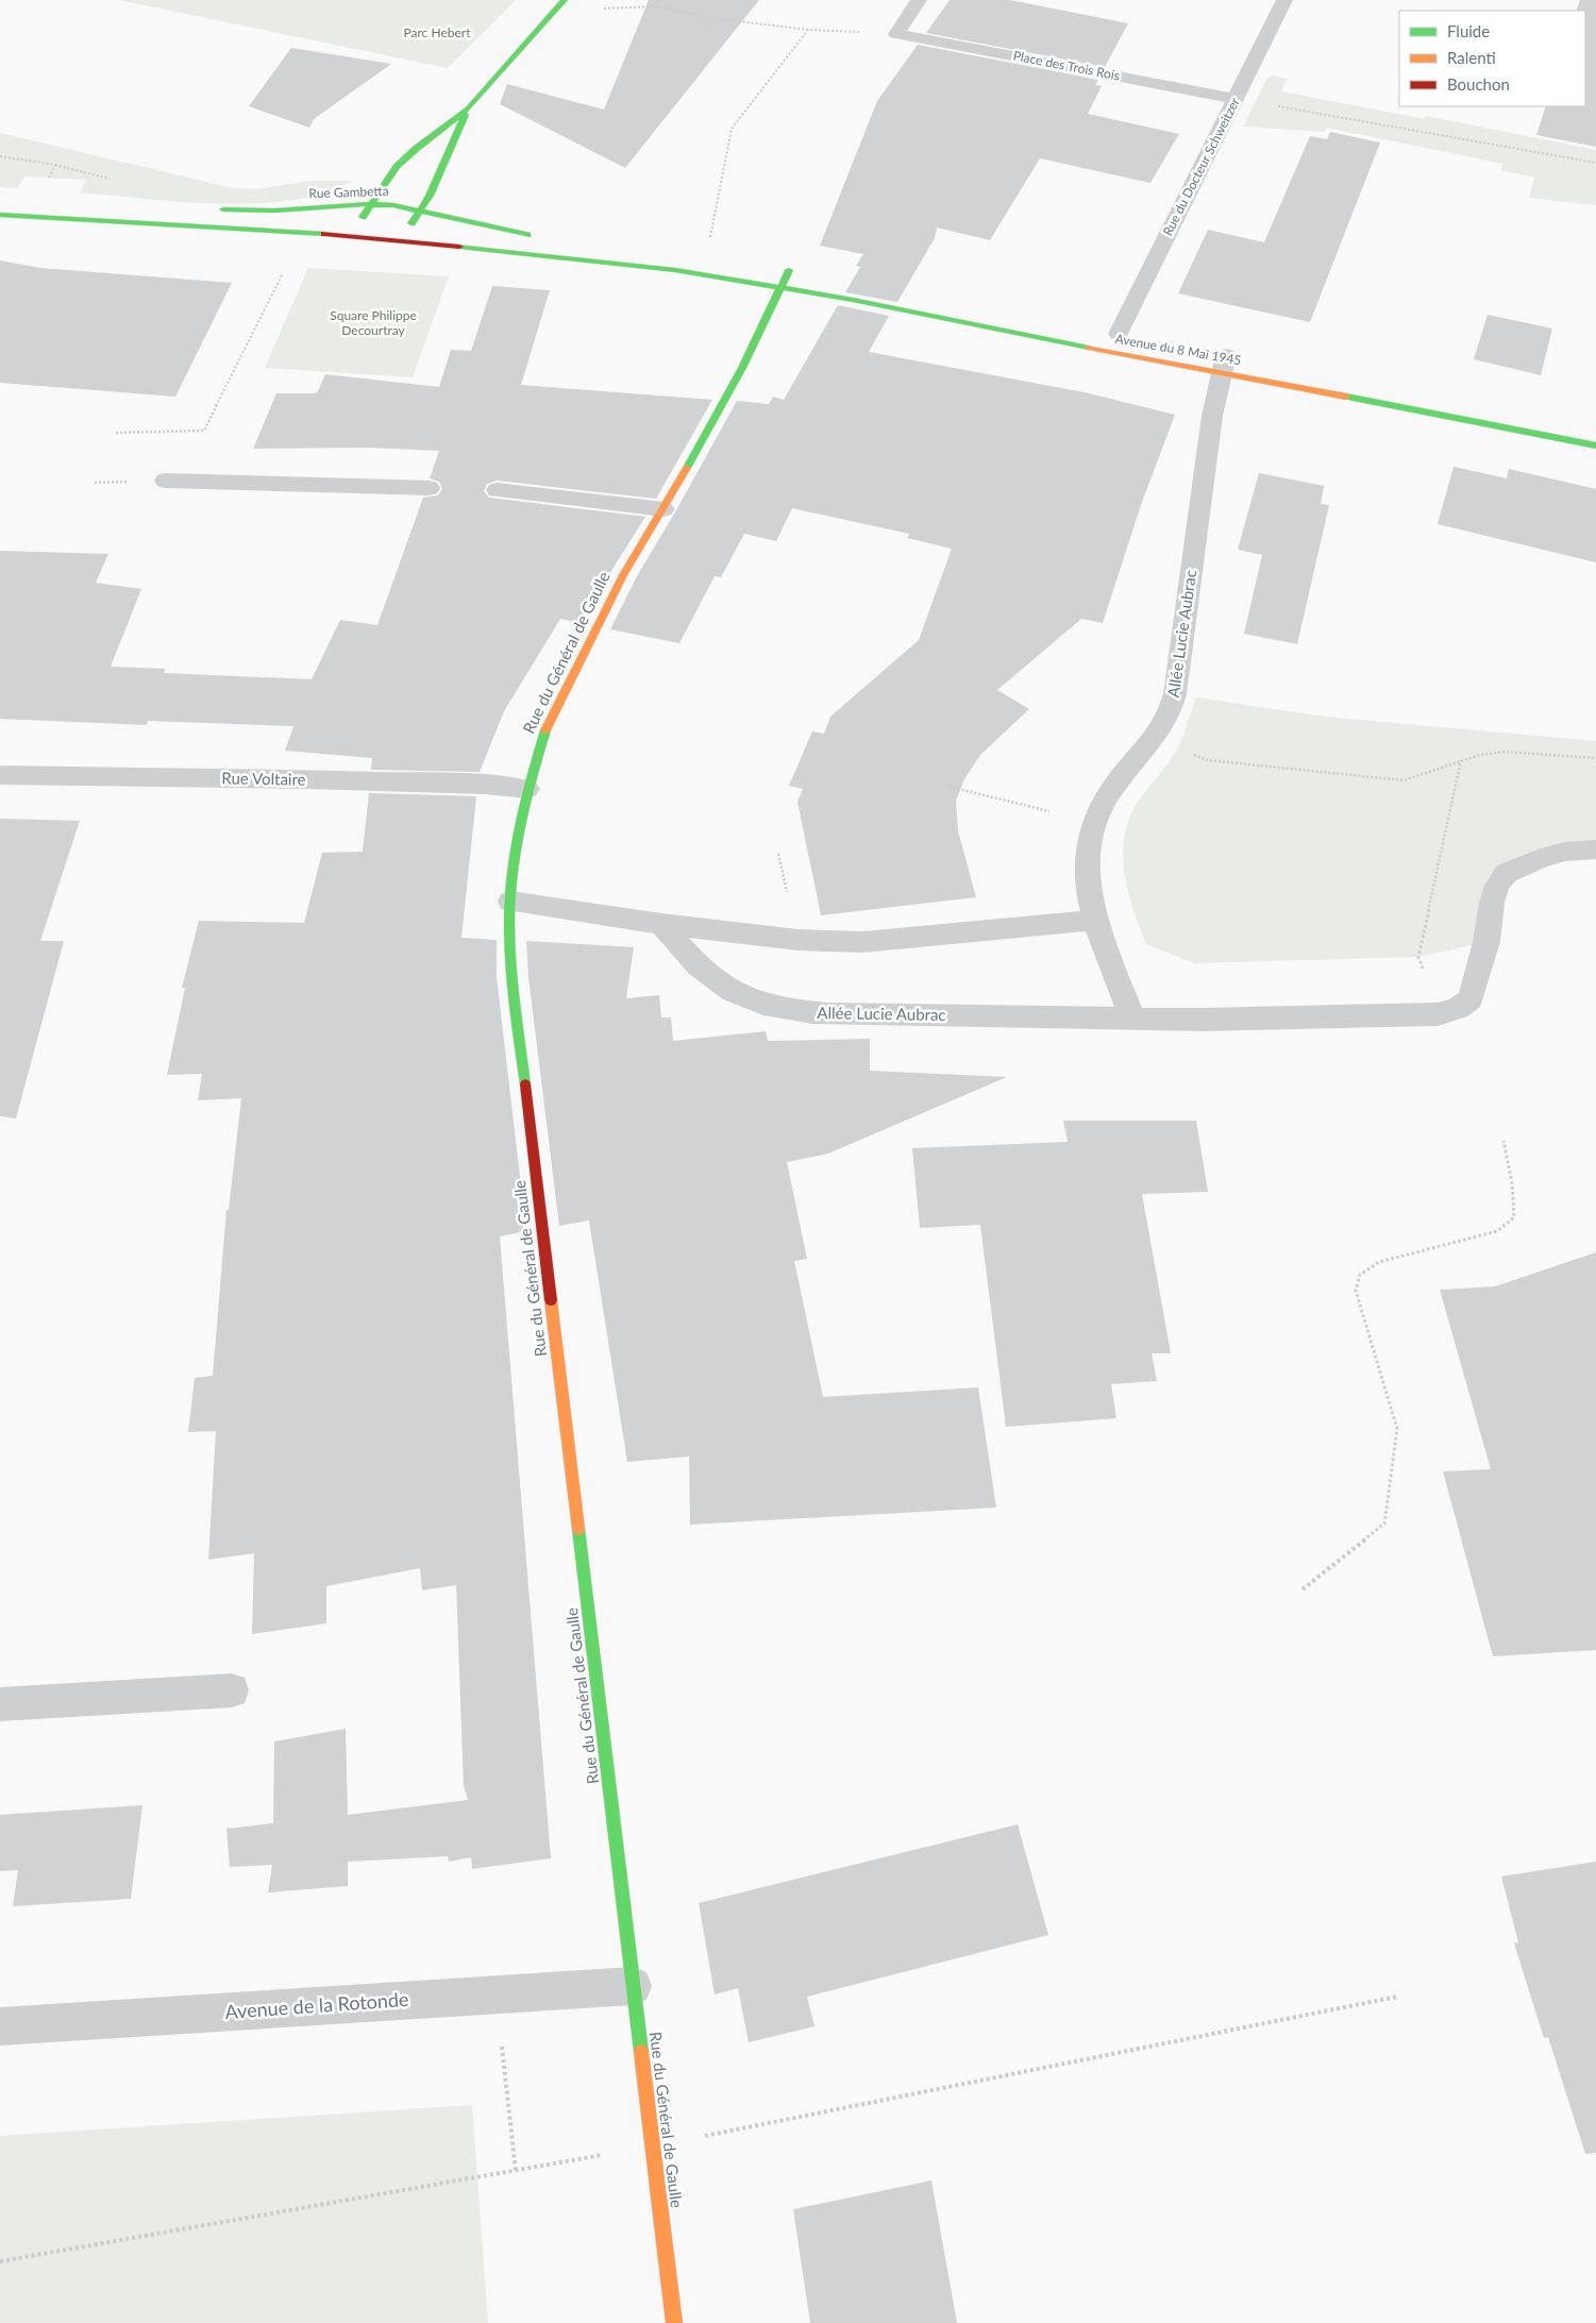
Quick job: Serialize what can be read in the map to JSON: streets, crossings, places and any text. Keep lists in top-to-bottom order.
{
  "streets": {
    "street": [
      "Place des Trois Rois",
      "Rue du Docteur Schweitzer",
      "Rue Gambetta",
      "Avenue du 8 Mai 1945",
      "Allée Lucie Aubrac",
      "Rue du Général de Gaulle",
      "Rue Voltaire",
      "Avenue de la Rotonde"
    ]
  },
  "crossings": [
    ["Place des Trois Rois", "Rue du Docteur Schweitzer"],
    ["Avenue du 8 Mai 1945", "Allée Lucie Aubrac"],
    ["Avenue du 8 Mai 1945", "Rue du Général de Gaulle"],
    ["Rue du Général de Gaulle", "Rue Voltaire"],
    ["Rue du Général de Gaulle", "Avenue de la Rotonde"]
  ],
  "parks": ["Parc Hebert", "Square Philippe Decourtray"],
  "legend": ["Fluide", "Ralenti", "Bouchon"]
}
